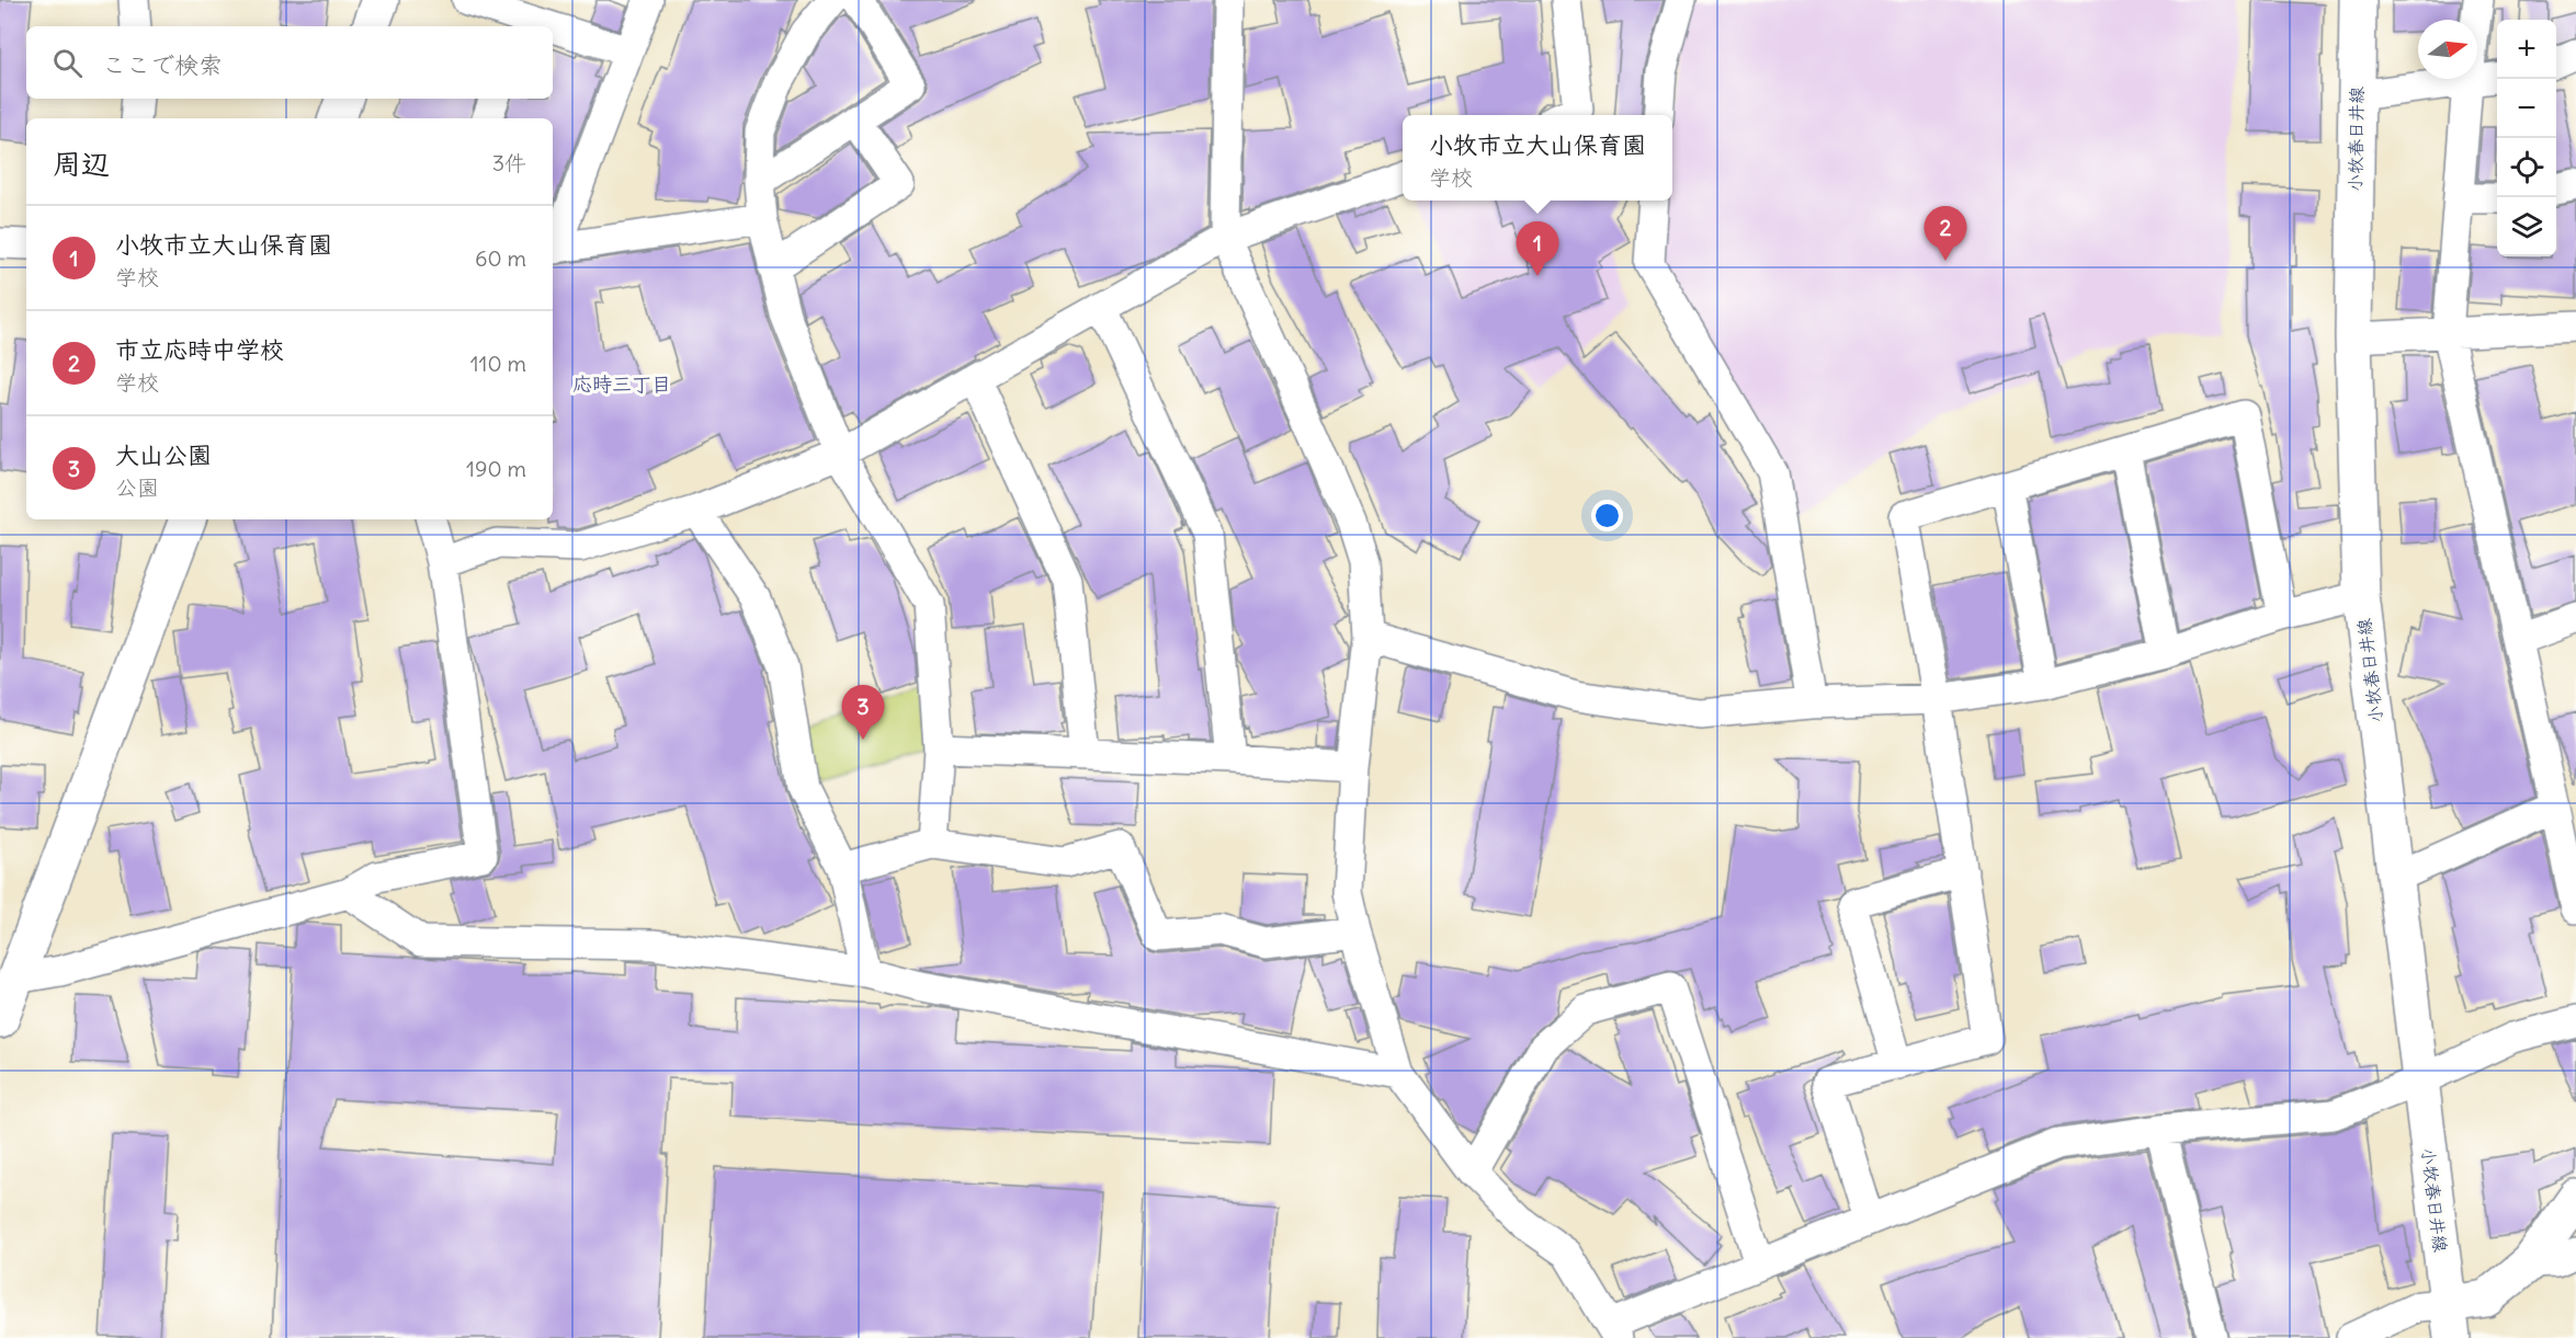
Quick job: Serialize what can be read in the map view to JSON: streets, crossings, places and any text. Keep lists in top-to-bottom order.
{
  "streets": {
    "main road": ["小牧春日井線"]
  },
  "districts": ["応時三丁目"],
  "north": "right",
  "page": {
    "map_buttons": ["+", "−"],
    "search": "ここで検索",
    "popup": ["小牧市立大山保育園", "学校"],
    "heading": ["周辺", "3件"],
    "list": [
      {
        "mark": "1",
        "name": "小牧市立大山保育園",
        "note": "学校",
        "value": "60 m"
      },
      {
        "mark": "2",
        "name": "市立応時中学校",
        "note": "学校",
        "value": "110 m"
      },
      {
        "mark": "3",
        "name": "大山公園",
        "note": "公園",
        "value": "190 m"
      }
    ],
    "pins": ["2", "1", "3"]
  }
}
